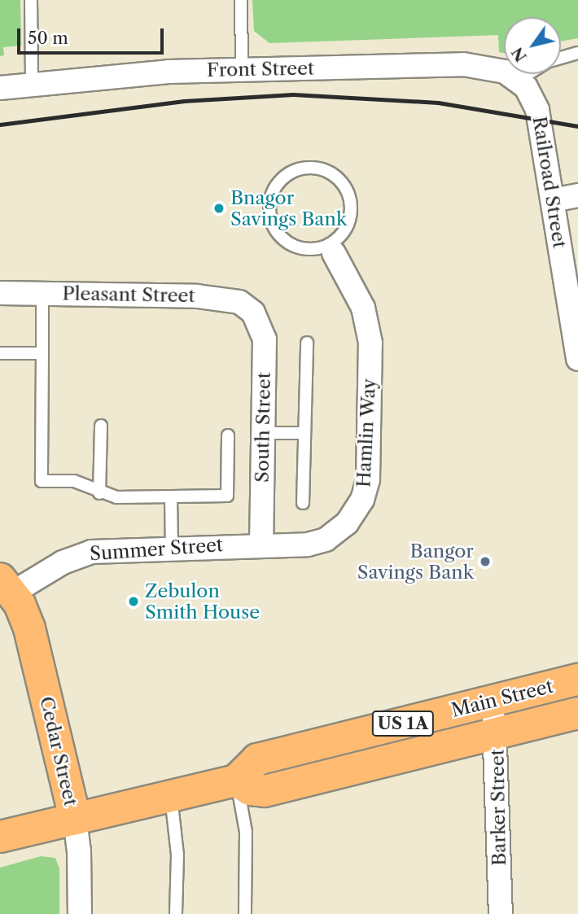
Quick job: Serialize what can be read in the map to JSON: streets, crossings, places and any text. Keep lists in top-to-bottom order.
{
  "streets": {
    "main road": ["Main Street", "US 1A", "Cedar Street"],
    "street": [
      "Front Street",
      "Railroad Street",
      "Pleasant Street",
      "South Street",
      "Hamlin Way",
      "Summer Street",
      "Barker Street"
    ]
  },
  "crossings": [
    ["Front Street", "Railroad Street"],
    ["Pleasant Street", "South Street"],
    ["South Street", "Hamlin Way"],
    ["South Street", "Summer Street"],
    ["Hamlin Way", "Summer Street"],
    ["Summer Street", "Cedar Street"],
    ["Main Street", "Barker Street"]
  ],
  "places": ["Bnagor Savings Bank", "Bangor Savings Bank", "Zebulon Smith House"],
  "scale_bar": "50 m",
  "north": "bottom left"
}
